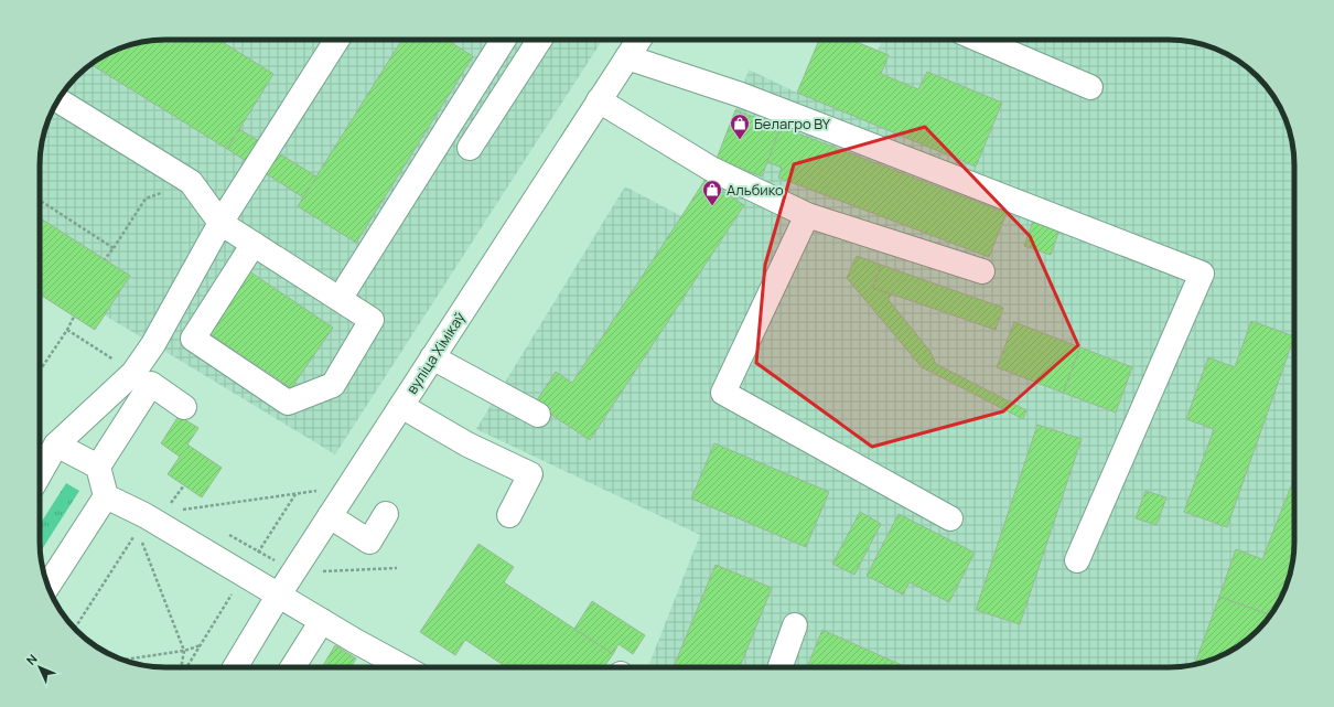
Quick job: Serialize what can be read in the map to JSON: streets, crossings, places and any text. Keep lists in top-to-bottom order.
{
  "streets": {
    "street": ["вуліца Хімікаў"]
  },
  "places": {
    "shop": ["Белагро BY", "Альбико"]
  },
  "north": "top left"
}
